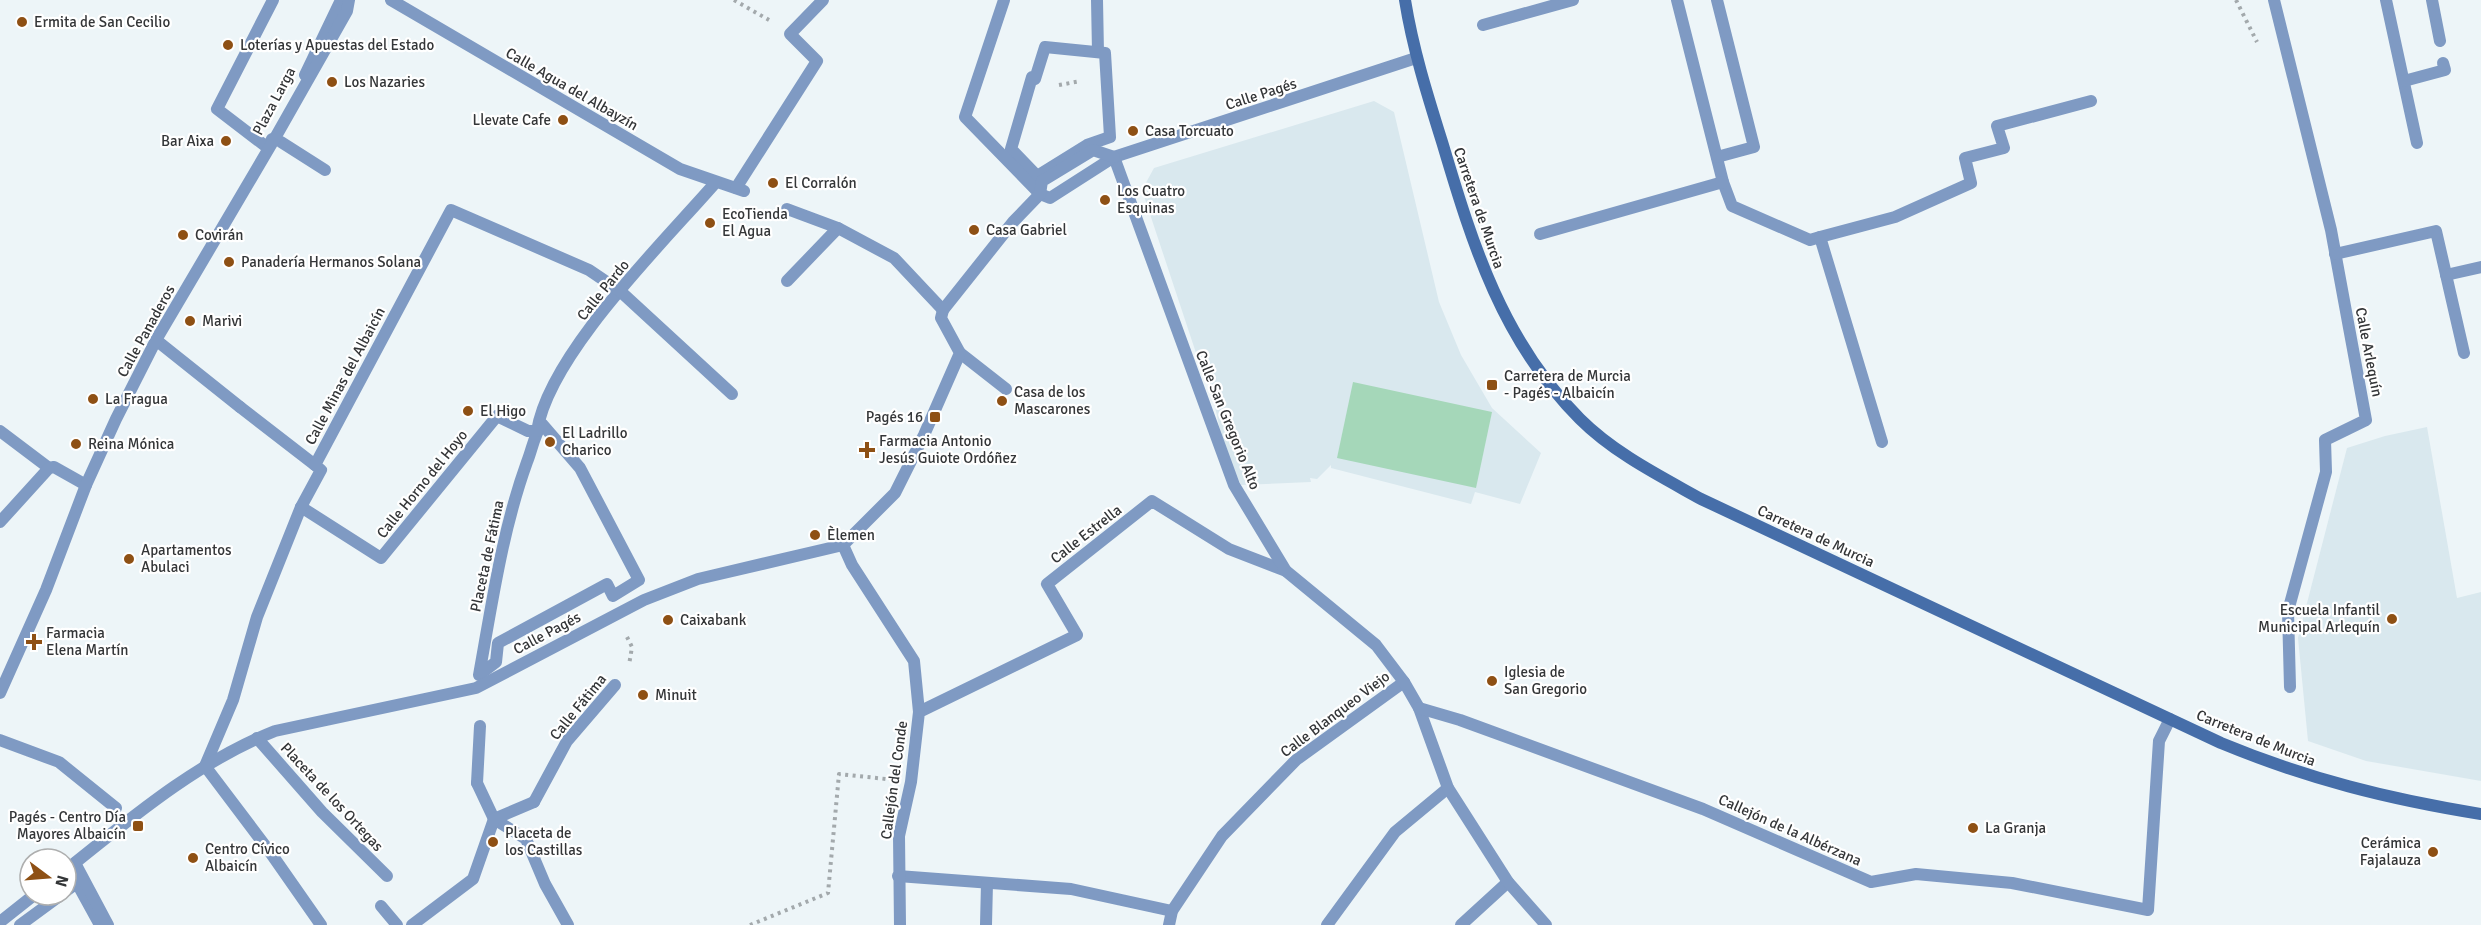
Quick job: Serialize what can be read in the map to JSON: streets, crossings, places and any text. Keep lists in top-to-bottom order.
{
  "streets": {
    "main road": ["Carretera de Murcia"],
    "street": [
      "Calle Agua del Albayzín",
      "Calle Pagés",
      "Plaza Larga",
      "Calle Pardo",
      "Calle Panaderos",
      "Calle Arlequín",
      "Calle Minas del Albaicín",
      "Calle San Gregorio Alto",
      "Calle Horno del Hoyo",
      "Calle Estrella",
      "Placeta de Fátima",
      "Calle Fátima",
      "Calle Blanqueo Viejo",
      "Callejón del Conde",
      "Placeta de los Ortegas",
      "Callejón de la Albérzana"
    ]
  },
  "crossings": [
    ["Calle Agua del Albayzín", "Calle Pardo"],
    ["Calle Pagés", "Carretera de Murcia"],
    ["Calle Pagés", "Calle Minas del Albaicín"],
    ["Calle Pagés", "Calle San Gregorio Alto"],
    ["Calle Pagés", "Callejón del Conde"],
    ["Calle Pagés", "Placeta de los Ortegas"],
    ["Carretera de Murcia", "Callejón de la Albérzana"],
    ["Calle Pardo", "Calle Minas del Albaicín"],
    ["Calle Pardo", "Calle Horno del Hoyo"],
    ["Calle Pardo", "Placeta de Fátima"],
    ["Calle Minas del Albaicín", "Calle Horno del Hoyo"],
    ["Calle San Gregorio Alto", "Calle Estrella"],
    ["Calle San Gregorio Alto", "Calle Blanqueo Viejo"],
    ["Calle San Gregorio Alto", "Callejón de la Albérzana"],
    ["Calle Horno del Hoyo", "Placeta de Fátima"],
    ["Calle Estrella", "Callejón del Conde"]
  ],
  "places": {
    "other": [
      "Ermita de San Cecilio",
      "Loterías y Apuestas del Estado",
      "Los Nazaries",
      "Llevate Cafe",
      "Casa Torcuato",
      "Bar Aixa",
      "El Corralón",
      "Los Cuatro Esquinas",
      "EcoTienda El Agua",
      "Casa Gabriel",
      "Covirán",
      "Panadería Hermanos Solana",
      "Marivi",
      "La Fragua",
      "Casa de los Mascarones",
      "El Higo",
      "El Ladrillo Charico",
      "Reina Mónica",
      "Èlemen",
      "Apartamentos Abulaci",
      "Escuela Infantil Municipal Arlequín",
      "Caixabank",
      "Iglesia de San Gregorio",
      "Minuit",
      "La Granja",
      "Placeta de los Castillas",
      "Cerámica Fajalauza",
      "Centro Cívico Albaicín"
    ],
    "transit": ["Carretera de Murcia - Pagés - Albaicín", "Pagés 16", "Pagés - Centro Día Mayores Albaicín"],
    "health": ["Farmacia Antonio Jesús Guiote Ordóñez", "Farmacia Elena Martín"]
  },
  "north": "right"
}
